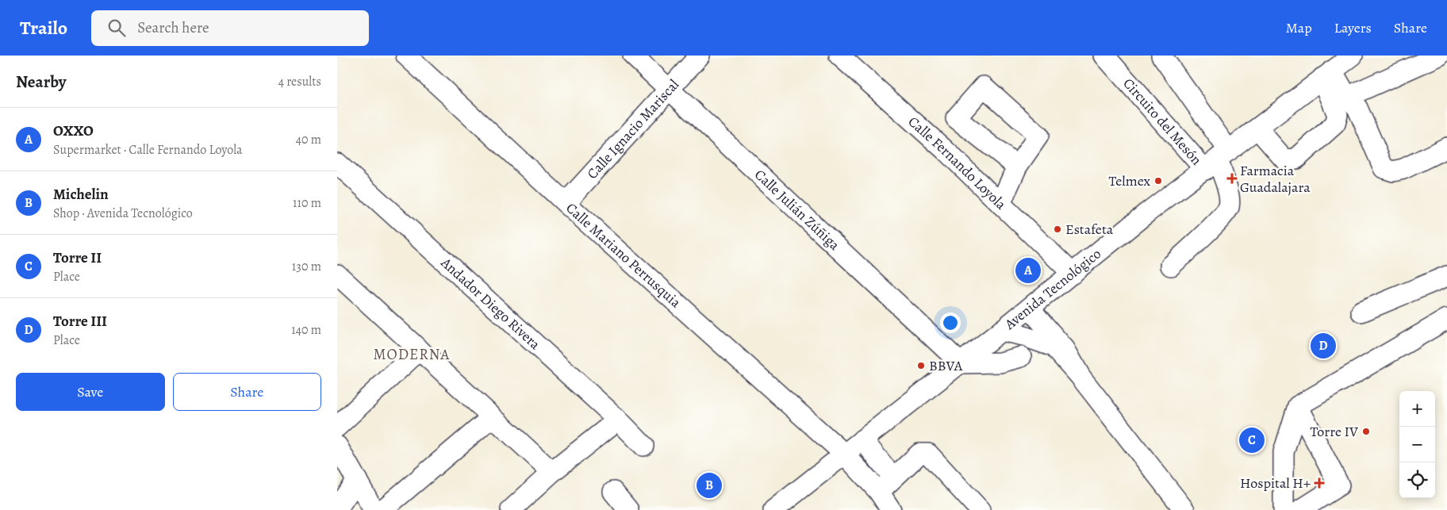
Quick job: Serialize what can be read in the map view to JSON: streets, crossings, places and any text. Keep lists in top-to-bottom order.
{
  "streets": {
    "street": [
      "Circuito del Mesón",
      "Calle Ignacio Mariscal",
      "Calle Fernando Loyola",
      "Calle Julián Zúñiga",
      "Calle Mariano Perrusquia",
      "Avenida Tecnológico",
      "Andador Diego Rivera"
    ]
  },
  "crossings": [
    ["Circuito del Mesón", "Avenida Tecnológico"],
    ["Calle Ignacio Mariscal", "Calle Julián Zúñiga"],
    ["Calle Ignacio Mariscal", "Calle Mariano Perrusquia"],
    ["Calle Fernando Loyola", "Avenida Tecnológico"],
    ["Calle Julián Zúñiga", "Avenida Tecnológico"],
    ["Calle Mariano Perrusquia", "Avenida Tecnológico"]
  ],
  "districts": ["MODERNA"],
  "places": {
    "health": ["Farmacia Guadalajara", "Hospital H+"],
    "other": [
      "Telmex",
      "Estafeta",
      "BBVA",
      "Torre IV"
    ]
  },
  "page": {
    "header": "Trailo",
    "search": "Search here",
    "nav": ["Map", "Layers", "Share"],
    "heading": ["Nearby", "4 results"],
    "list": [
      {
        "mark": "A",
        "name": "OXXO",
        "note": "Supermarket · Calle Fernando Loyola",
        "value": "40 m"
      },
      {
        "mark": "B",
        "name": "Michelin",
        "note": "Shop · Avenida Tecnológico",
        "value": "110 m"
      },
      {
        "mark": "C",
        "name": "Torre II",
        "note": "Place",
        "value": "130 m"
      },
      {
        "mark": "D",
        "name": "Torre III",
        "note": "Place",
        "value": "140 m"
      }
    ],
    "pins": [
      "A",
      "D",
      "C",
      "B"
    ],
    "buttons": ["Save", "Share"],
    "map_buttons": ["+", "−"]
  }
}
